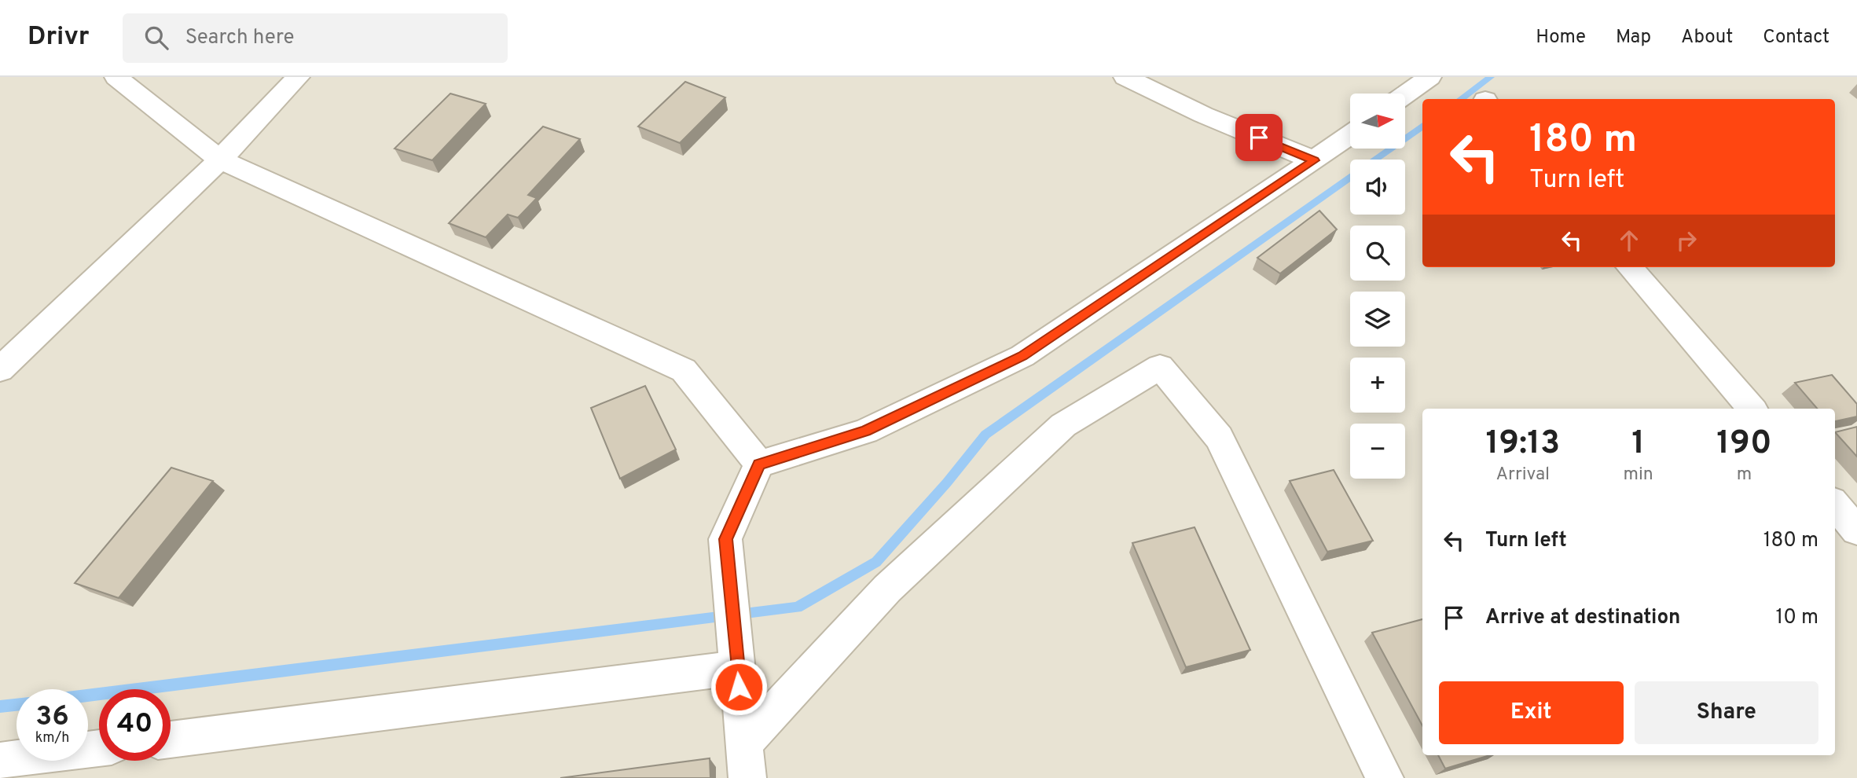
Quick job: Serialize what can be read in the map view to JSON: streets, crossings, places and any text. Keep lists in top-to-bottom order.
{
  "north": "right",
  "page": {
    "header": "Drivr",
    "search": "Search here",
    "nav": [
      "Home",
      "Map",
      "About",
      "Contact"
    ],
    "map_buttons": ["+", "−"],
    "turn": ["180 m", "Turn left"],
    "eta": [
      "19:13",
      "Arrival",
      "1",
      "min",
      "190",
      "m"
    ],
    "list": [
      {
        "name": "Turn left",
        "value": "180 m"
      },
      {
        "name": "Arrive at destination",
        "value": "10 m"
      }
    ],
    "buttons": ["Exit", "Share"],
    "speed": "36 km/h",
    "limit": "40"
  }
}
